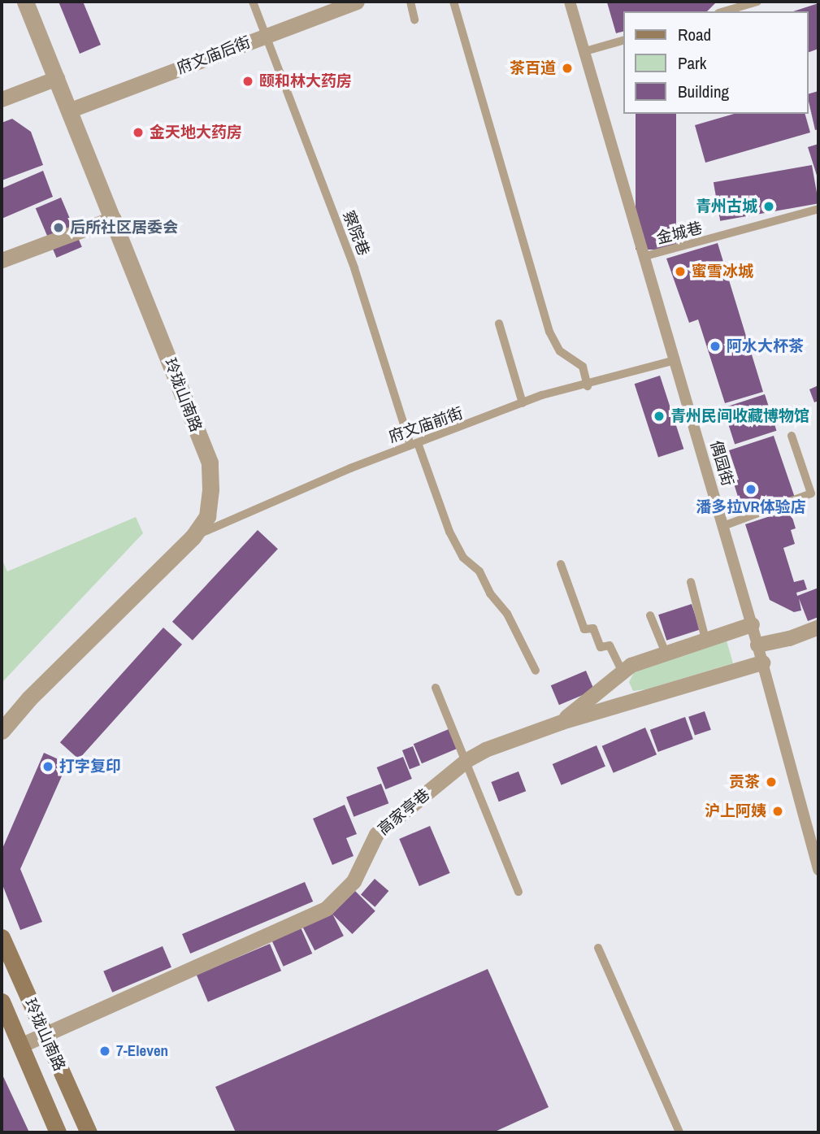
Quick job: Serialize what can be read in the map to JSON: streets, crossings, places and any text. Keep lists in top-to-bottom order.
{
  "streets": {
    "main road": ["玲珑山南路"],
    "street": ["府文庙后街", "偶园街", "高家亭巷"],
    "lane": ["察院巷", "金城巷", "府文庙前街"]
  },
  "crossings": [
    ["府文庙后街", "察院巷"],
    ["府文庙后街", "玲珑山南路"],
    ["察院巷", "府文庙前街"],
    ["金城巷", "偶园街"],
    ["玲珑山南路", "府文庙前街"],
    ["玲珑山南路", "高家亭巷"],
    ["府文庙前街", "偶园街"],
    ["偶园街", "高家亭巷"]
  ],
  "places": [
    "茶百道",
    "颐和林大药房",
    "金天地大药房",
    "青州古城",
    "后所社区居委会",
    "蜜雪冰城",
    "阿水大杯茶",
    "青州民间收藏博物馆",
    "潘多拉VR体验店",
    "打字复印",
    "贡茶",
    "沪上阿姨",
    "7-Eleven"
  ],
  "legend": ["Road", "Park", "Building"]
}
